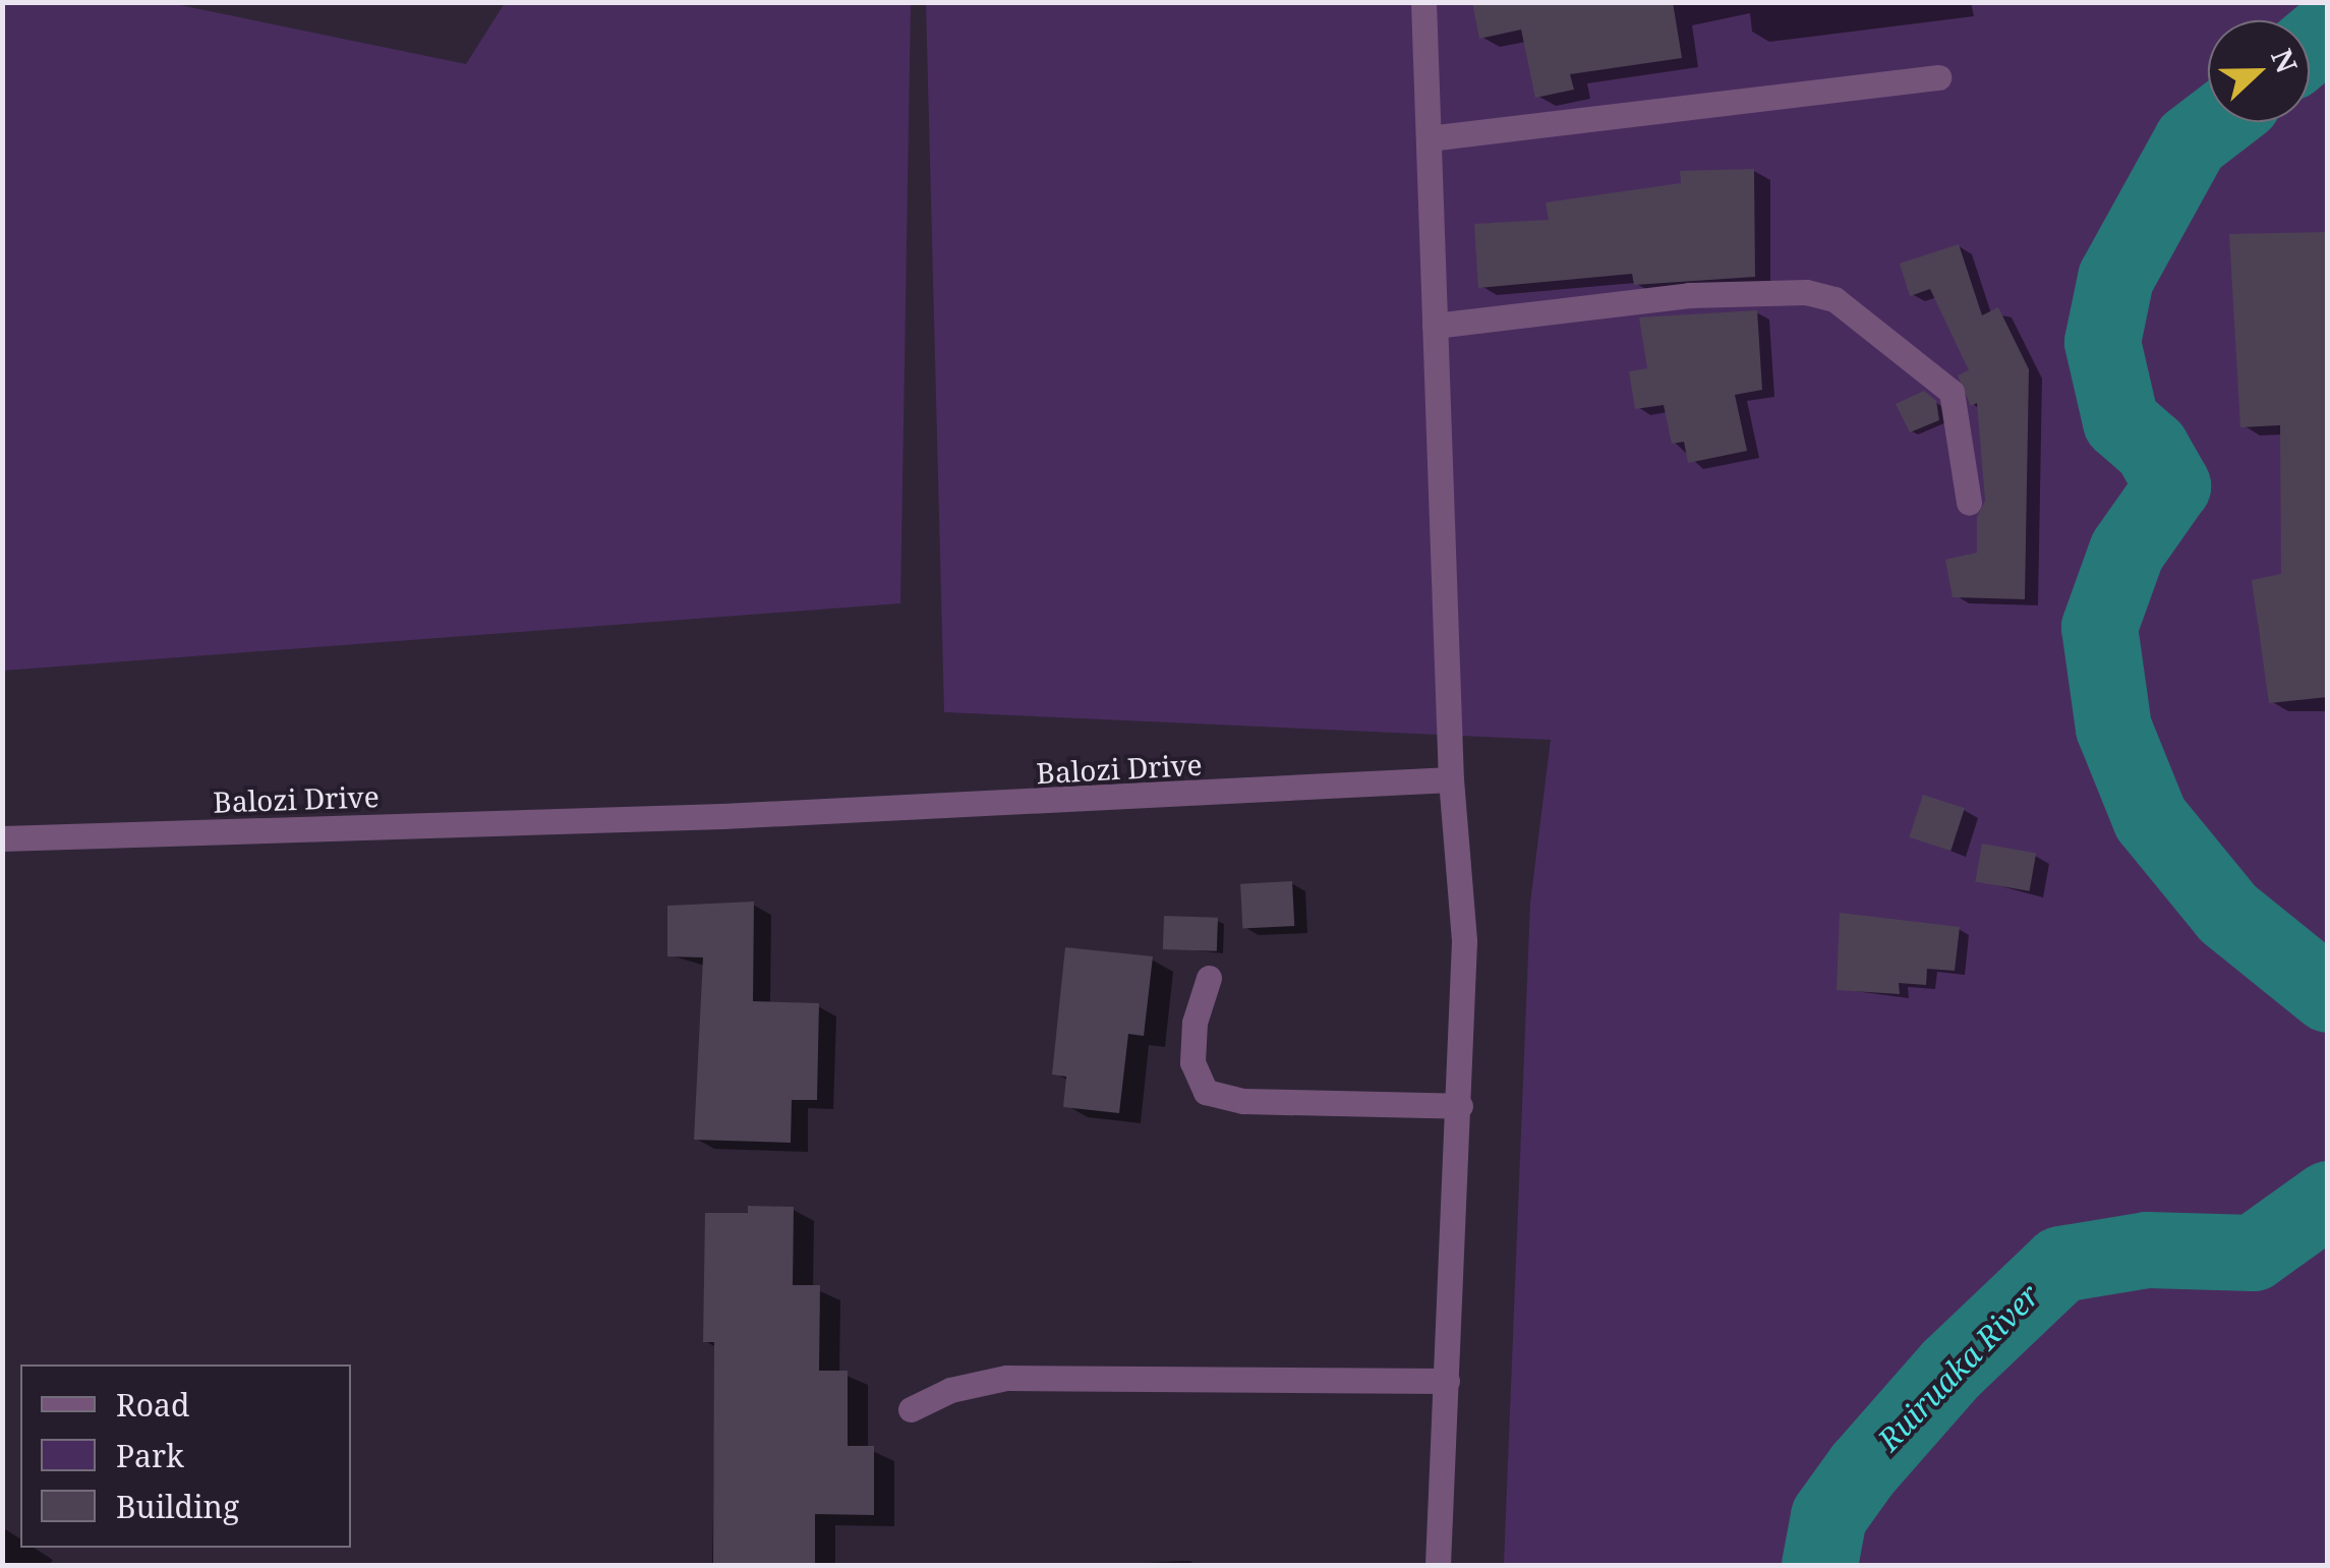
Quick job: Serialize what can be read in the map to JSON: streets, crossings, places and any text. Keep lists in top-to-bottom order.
{
  "streets": {
    "street": ["Balozi Drive"]
  },
  "water": ["Ruiruaka River"],
  "legend": ["Road", "Park", "Building"],
  "north": "right"
}
